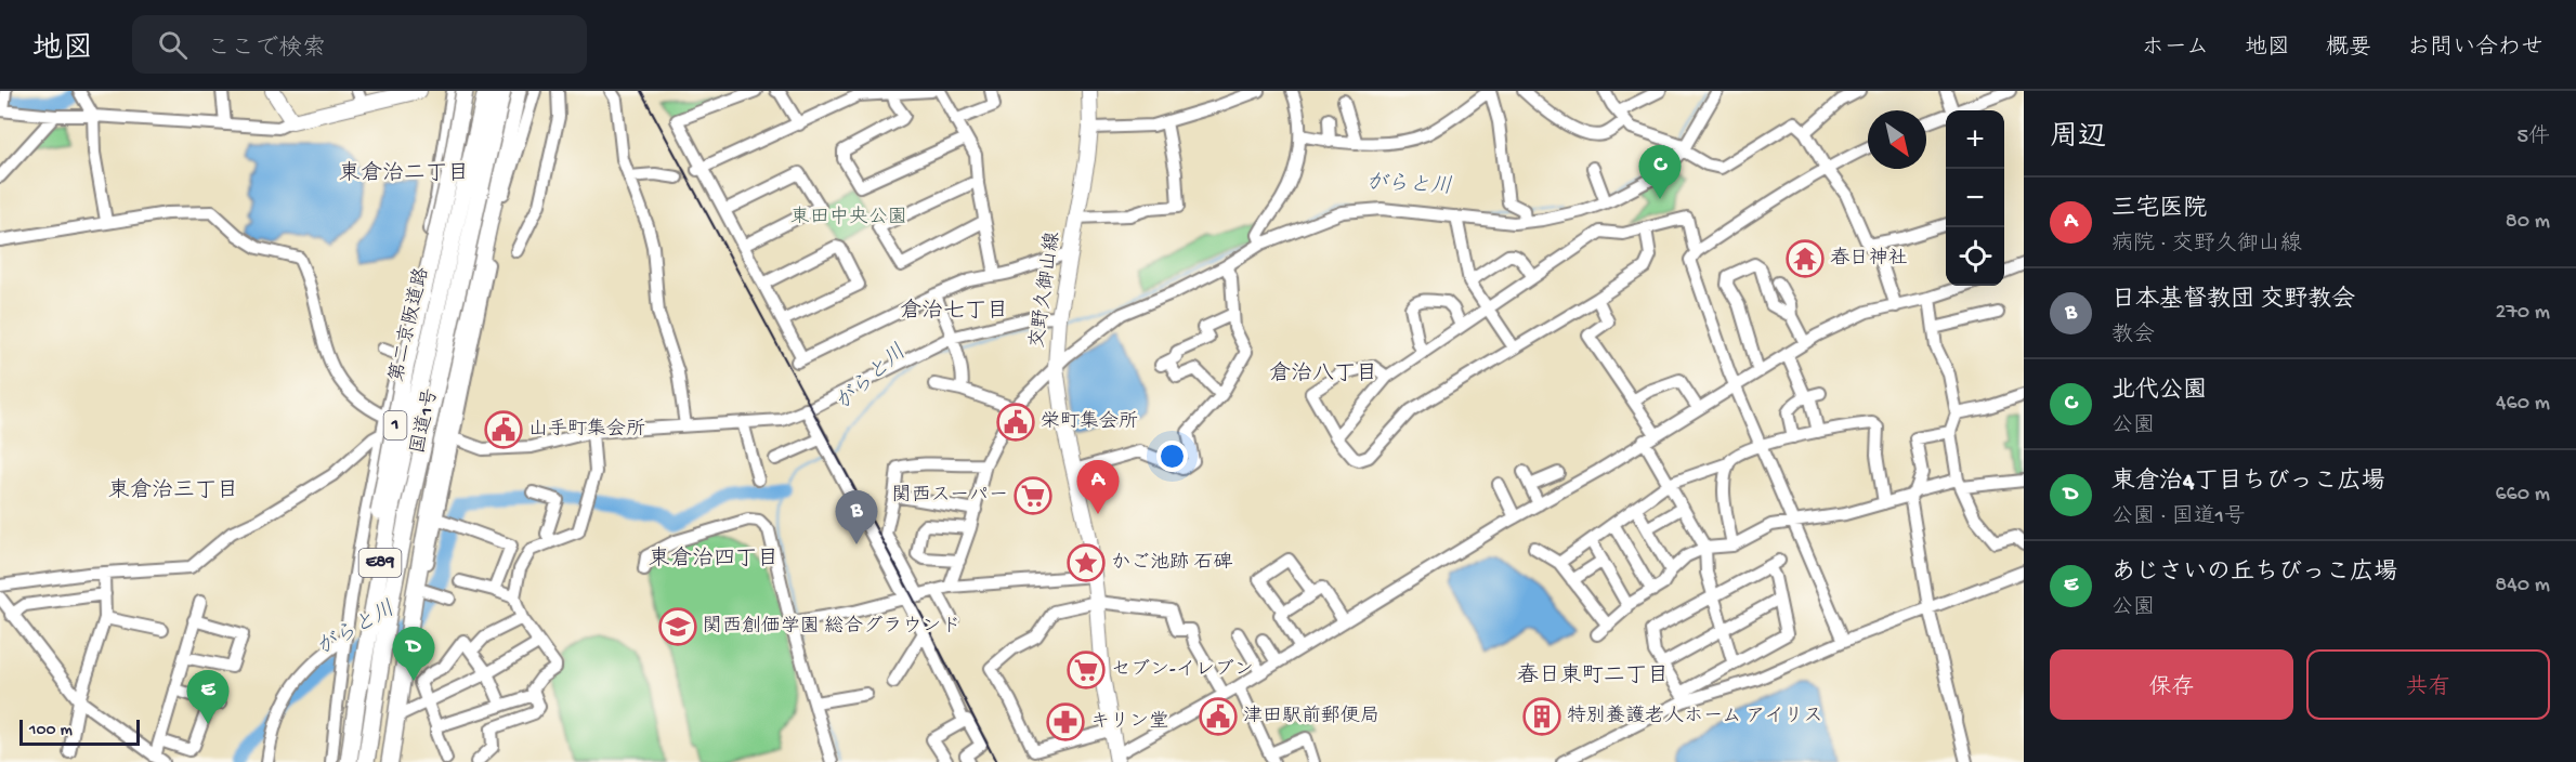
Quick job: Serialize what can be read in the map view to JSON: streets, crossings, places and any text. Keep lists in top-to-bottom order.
{
  "streets": {
    "highway": [
      "第二京阪道路",
      "国道1号",
      "1",
      "E89"
    ],
    "main road": ["交野久御山線"]
  },
  "districts": [
    "東倉治二丁目",
    "倉治七丁目",
    "倉治八丁目",
    "東倉治三丁目",
    "東倉治四丁目",
    "春日東町二丁目"
  ],
  "water": ["がらと川"],
  "parks": ["東田中央公園"],
  "places": {
    "temple": ["春日神社"],
    "public building": ["栄町集会所", "山手町集会所", "津田駅前郵便局"],
    "supermarket": ["関西スーパー", "セブン-イレブン"],
    "place": ["かご池跡 石碑"],
    "school or university": ["関西創価学園 総合グラウンド"],
    "building": ["特別養護老人ホーム アイリス"],
    "pharmacy": ["キリン堂"]
  },
  "scale_bar": "100 m",
  "north": "bottom right",
  "page": {
    "header": "地図",
    "search": "ここで検索",
    "nav": [
      "ホーム",
      "地図",
      "概要",
      "お問い合わせ"
    ],
    "heading": ["周辺", "5件"],
    "map_buttons": ["+", "−"],
    "pins": [
      "C",
      "A",
      "B",
      "D",
      "E"
    ],
    "list": [
      {
        "mark": "A",
        "name": "三宅医院",
        "note": "病院 · 交野久御山線",
        "value": "80 m"
      },
      {
        "mark": "B",
        "name": "日本基督教団 交野教会",
        "note": "教会",
        "value": "270 m"
      },
      {
        "mark": "C",
        "name": "北代公園",
        "note": "公園",
        "value": "460 m"
      },
      {
        "mark": "D",
        "name": "東倉治4丁目ちびっこ広場",
        "note": "公園 · 国道1号",
        "value": "660 m"
      },
      {
        "mark": "E",
        "name": "あじさいの丘ちびっこ広場",
        "note": "公園",
        "value": "840 m"
      }
    ],
    "buttons": ["保存", "共有"],
    "scale": "100 m"
  }
}
